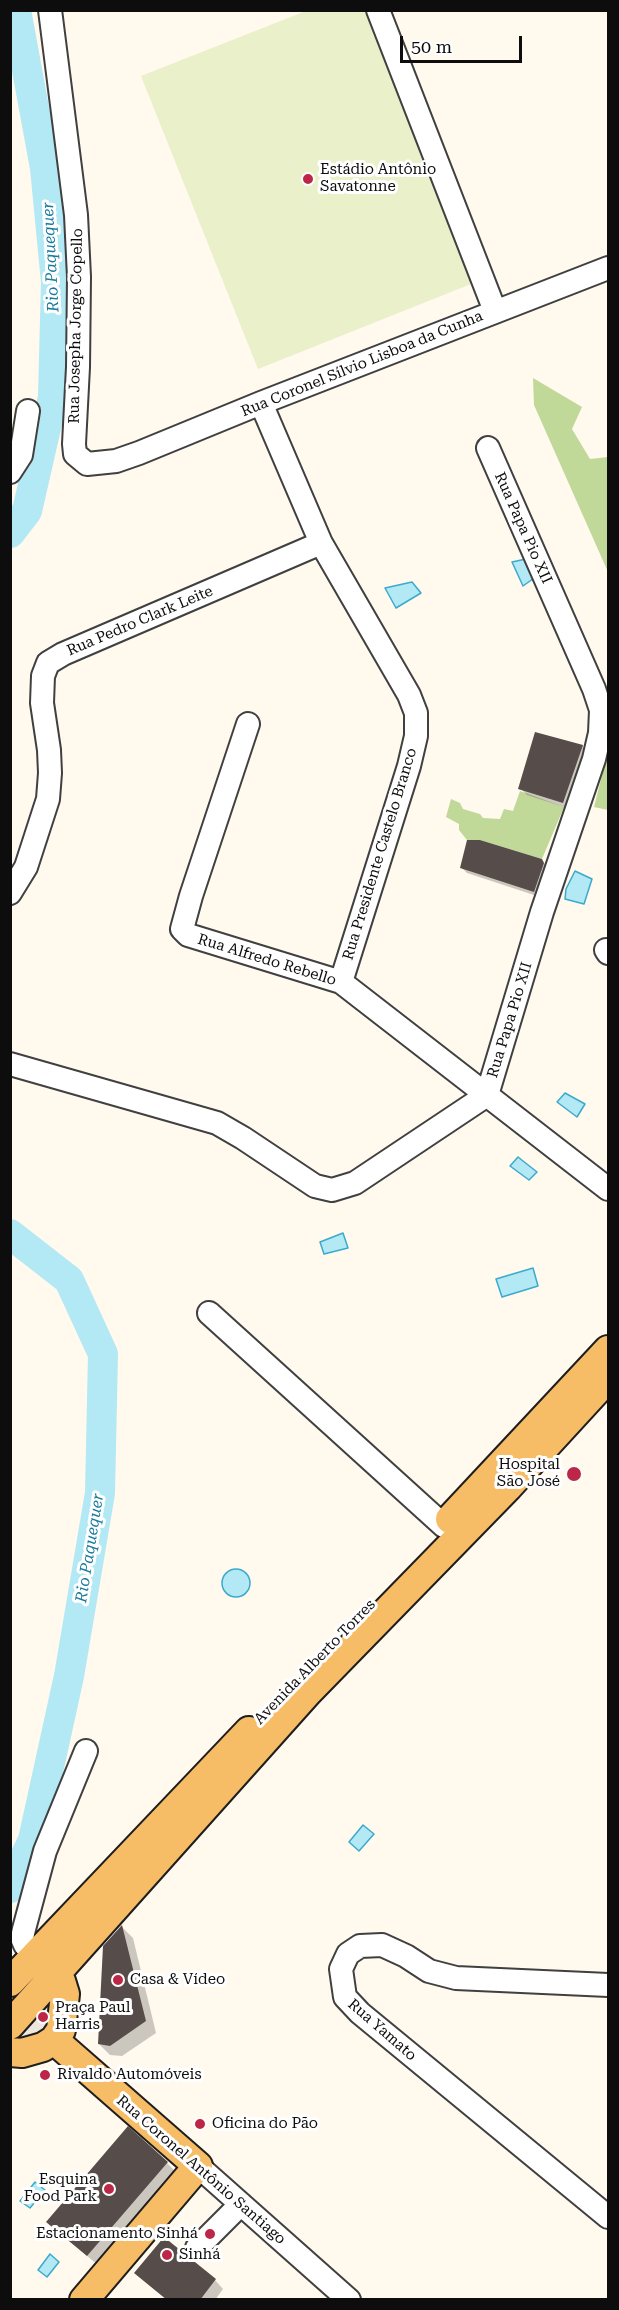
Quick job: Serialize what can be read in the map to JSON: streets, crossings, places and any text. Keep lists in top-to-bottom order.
{
  "streets": {
    "main road": ["Avenida Alberto Torres", "Rua Coronel Antônio Santiago"],
    "street": [
      "Rua Josepha Jorge Copello",
      "Rua Coronel Sílvio Lisboa da Cunha",
      "Rua Papa Pio XII",
      "Rua Pedro Clark Leite",
      "Rua Presidente Castelo Branco",
      "Rua Alfredo Rebello",
      "Rua Yamato"
    ]
  },
  "crossings": [
    ["Rua Josepha Jorge Copello", "Rua Coronel Sílvio Lisboa da Cunha"],
    ["Rua Coronel Sílvio Lisboa da Cunha", "Rua Presidente Castelo Branco"],
    ["Rua Papa Pio XII", "Rua Alfredo Rebello"],
    ["Rua Pedro Clark Leite", "Rua Presidente Castelo Branco"],
    ["Rua Presidente Castelo Branco", "Rua Alfredo Rebello"]
  ],
  "water": ["Rio Paquequer"],
  "places": [
    "Estádio Antônio Savatonne",
    "Hospital São José",
    "Casa & Vídeo",
    "Praça Paul Harris",
    "Rivaldo Automóveis",
    "Oficina do Pão",
    "Esquina Food Park",
    "Estacionamento Sinhá",
    "Sinhá"
  ],
  "scale_bar": "50 m"
}
